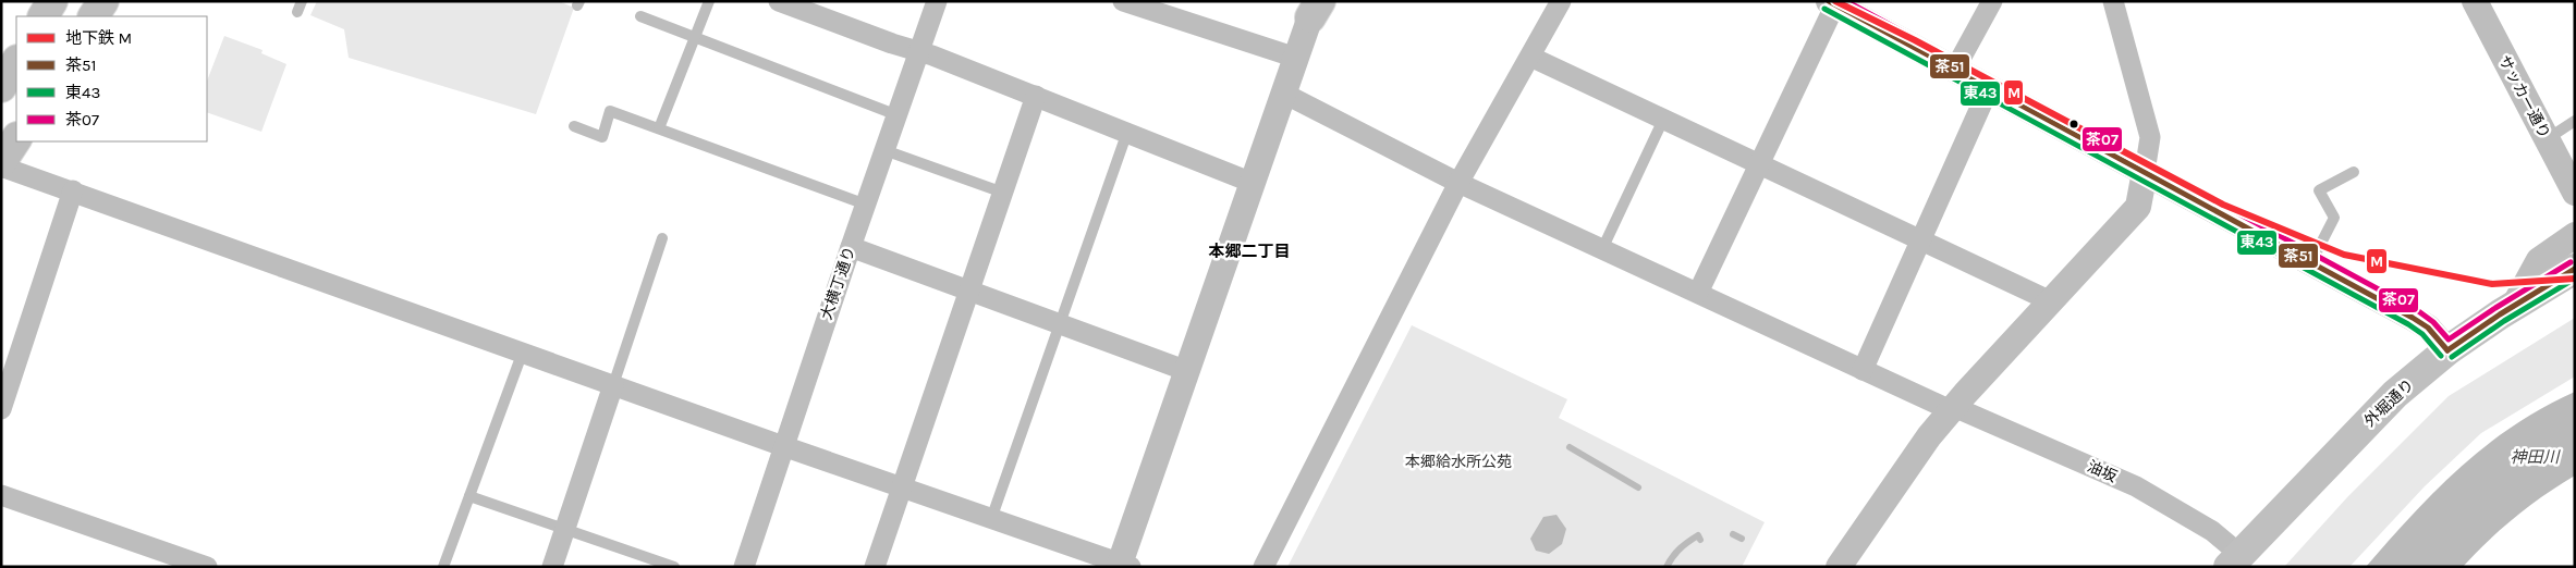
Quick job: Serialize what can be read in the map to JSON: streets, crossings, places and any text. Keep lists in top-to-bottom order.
{
  "streets": {
    "main road": ["外堀通り"],
    "street": ["サッカー通り", "大横丁通り", "油坂"]
  },
  "crossings": [
    ["外堀通り", "油坂"]
  ],
  "districts": ["本郷二丁目"],
  "water": ["神田川"],
  "parks": ["本郷給水所公苑"],
  "lines": [
    "metro line M",
    "transit line 茶51",
    "transit line 茶07",
    "transit line 東43"
  ],
  "legend": [
    "地下鉄 M",
    "茶51",
    "東43",
    "茶07"
  ]
}
